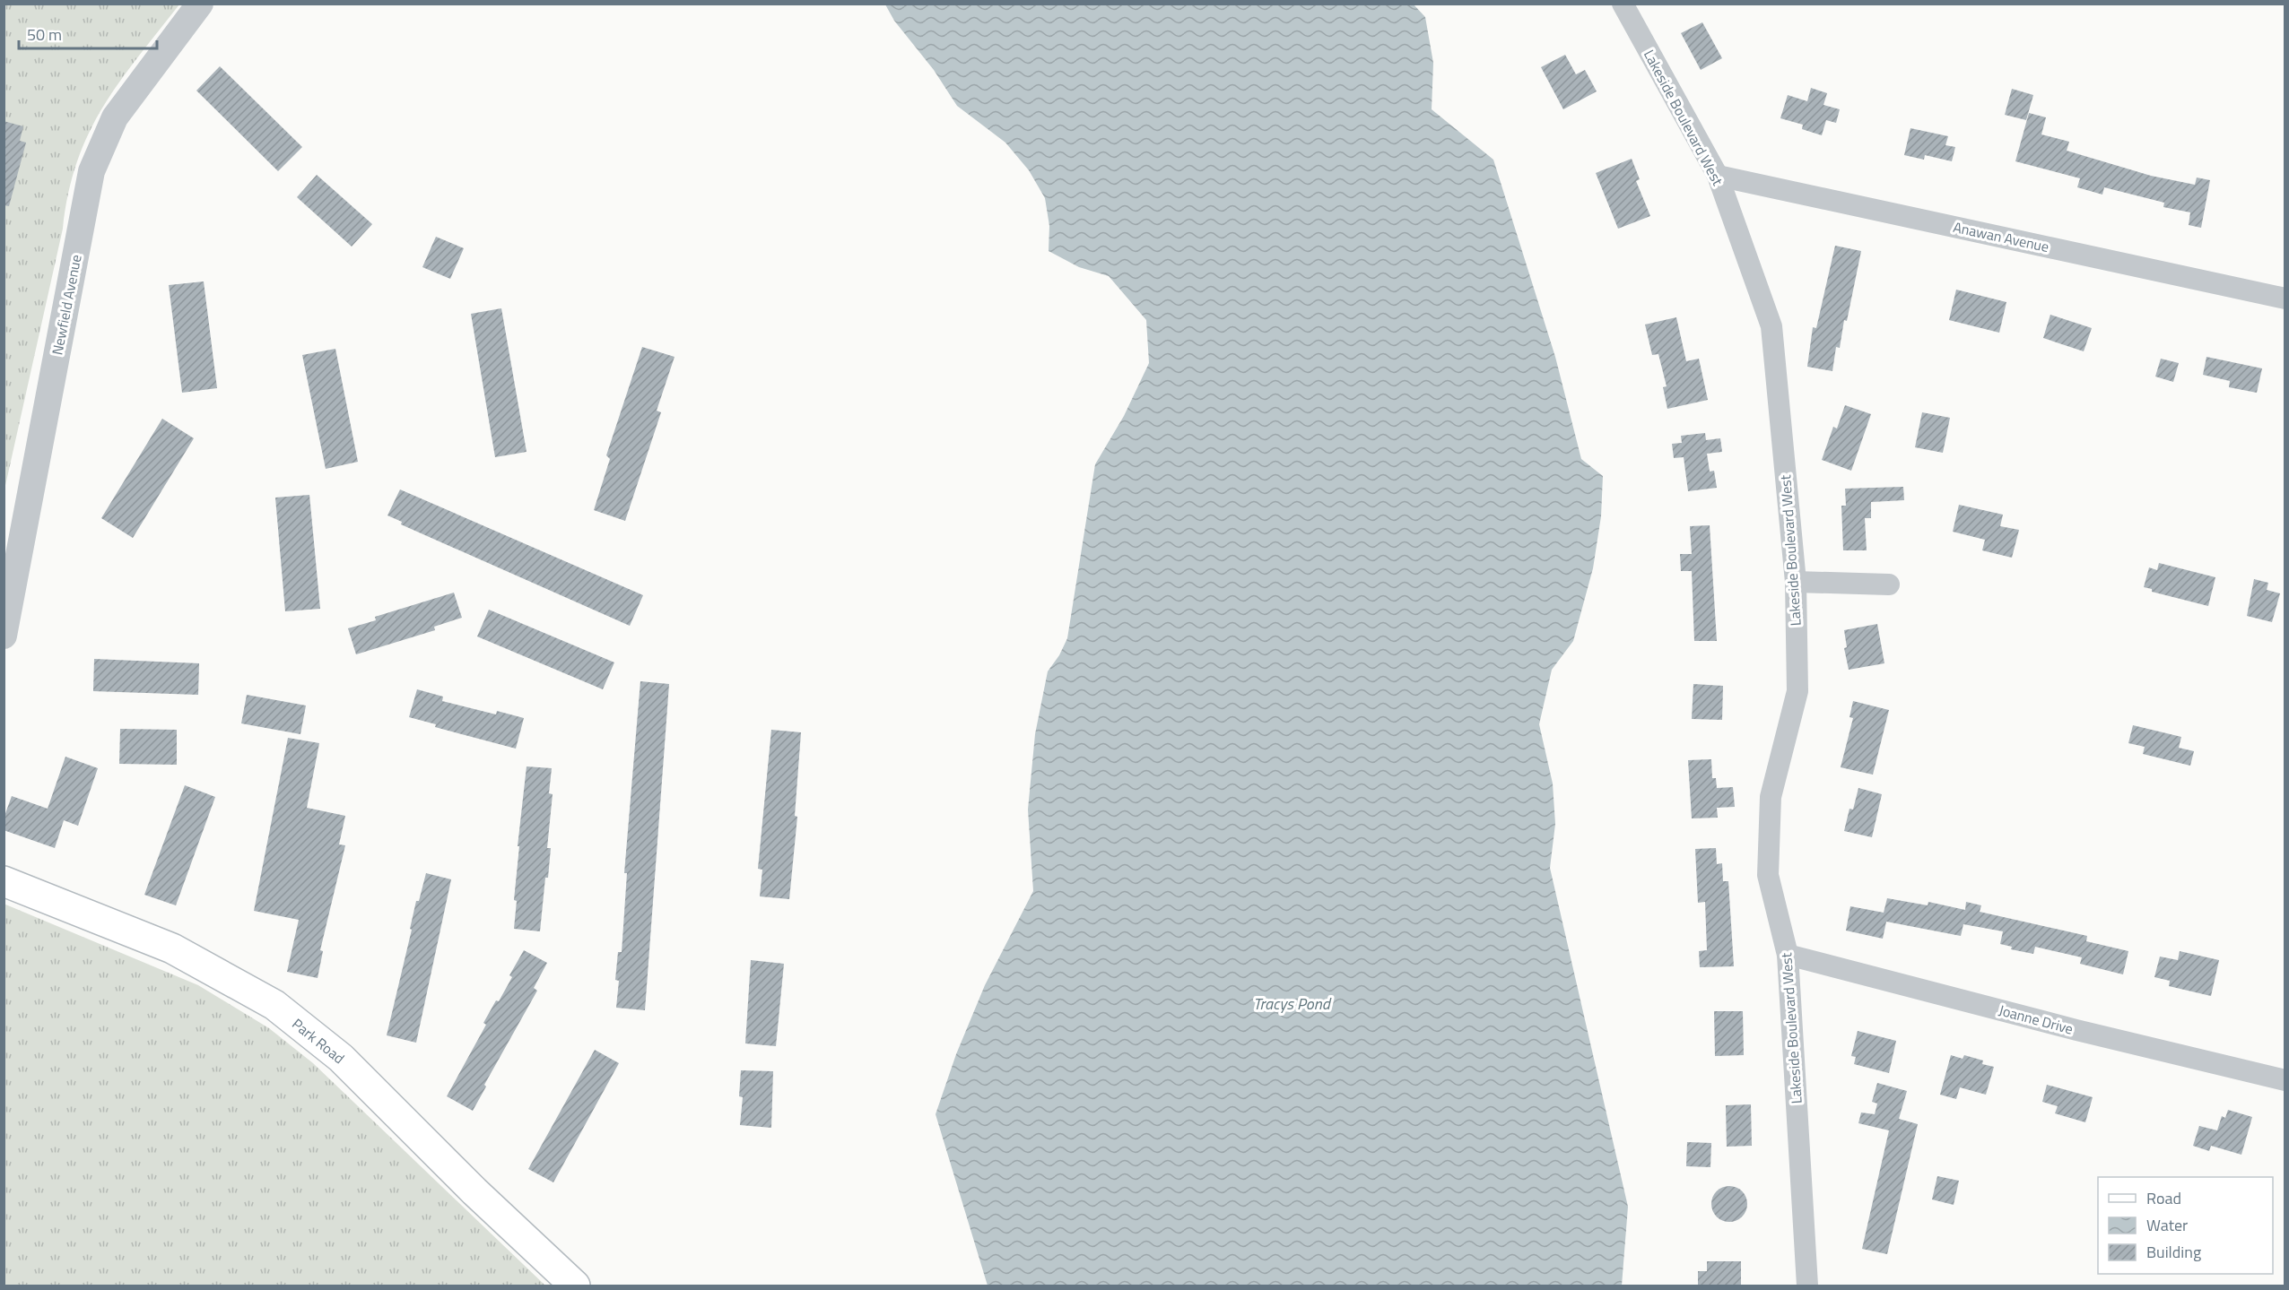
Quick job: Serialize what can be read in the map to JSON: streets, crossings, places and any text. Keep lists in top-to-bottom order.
{
  "streets": {
    "main road": ["Park Road"],
    "street": [
      "Lakeside Boulevard West",
      "Anawan Avenue",
      "Newfield Avenue",
      "Joanne Drive"
    ]
  },
  "crossings": [
    ["Lakeside Boulevard West", "Anawan Avenue"],
    ["Lakeside Boulevard West", "Joanne Drive"]
  ],
  "water": ["Tracys Pond"],
  "legend": ["Road", "Water", "Building"],
  "scale_bar": "50 m"
}
